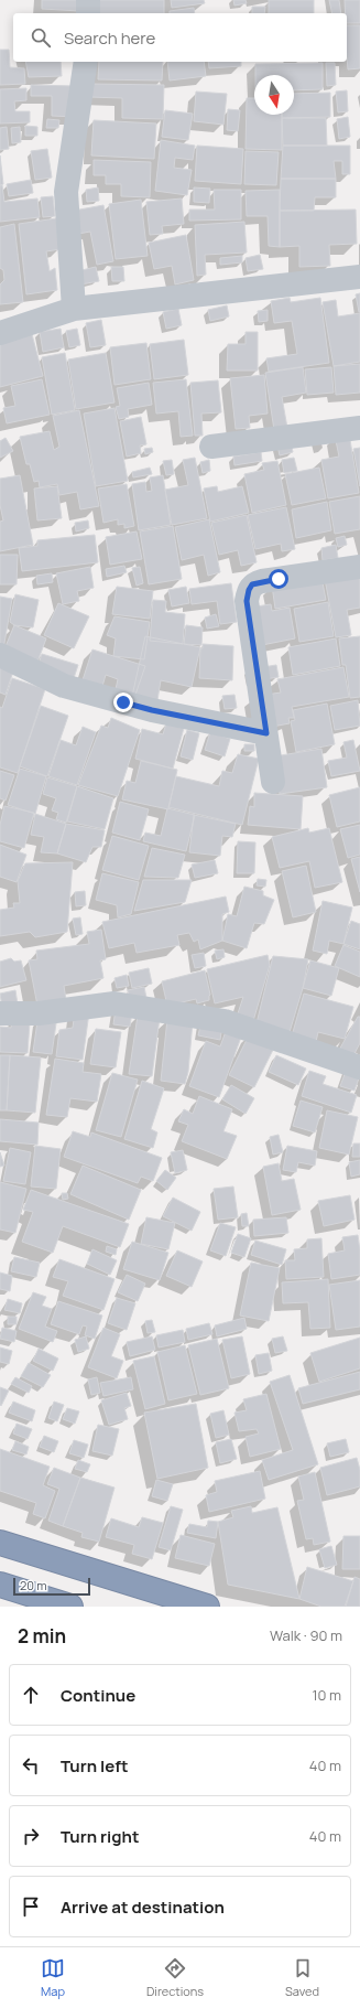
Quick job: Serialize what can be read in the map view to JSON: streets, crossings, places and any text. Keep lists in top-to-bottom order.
{
  "scale_bar": "20 m",
  "north": "bottom",
  "page": {
    "search": "Search here",
    "scale": "20 m",
    "heading": ["2 min", "Walk · 90 m"],
    "list": [
      ["Continue", "10 m"],
      ["Turn left", "40 m"],
      ["Turn right", "40 m"],
      "Arrive at destination"
    ],
    "nav": ["Map", "Directions", "Saved"]
  }
}
